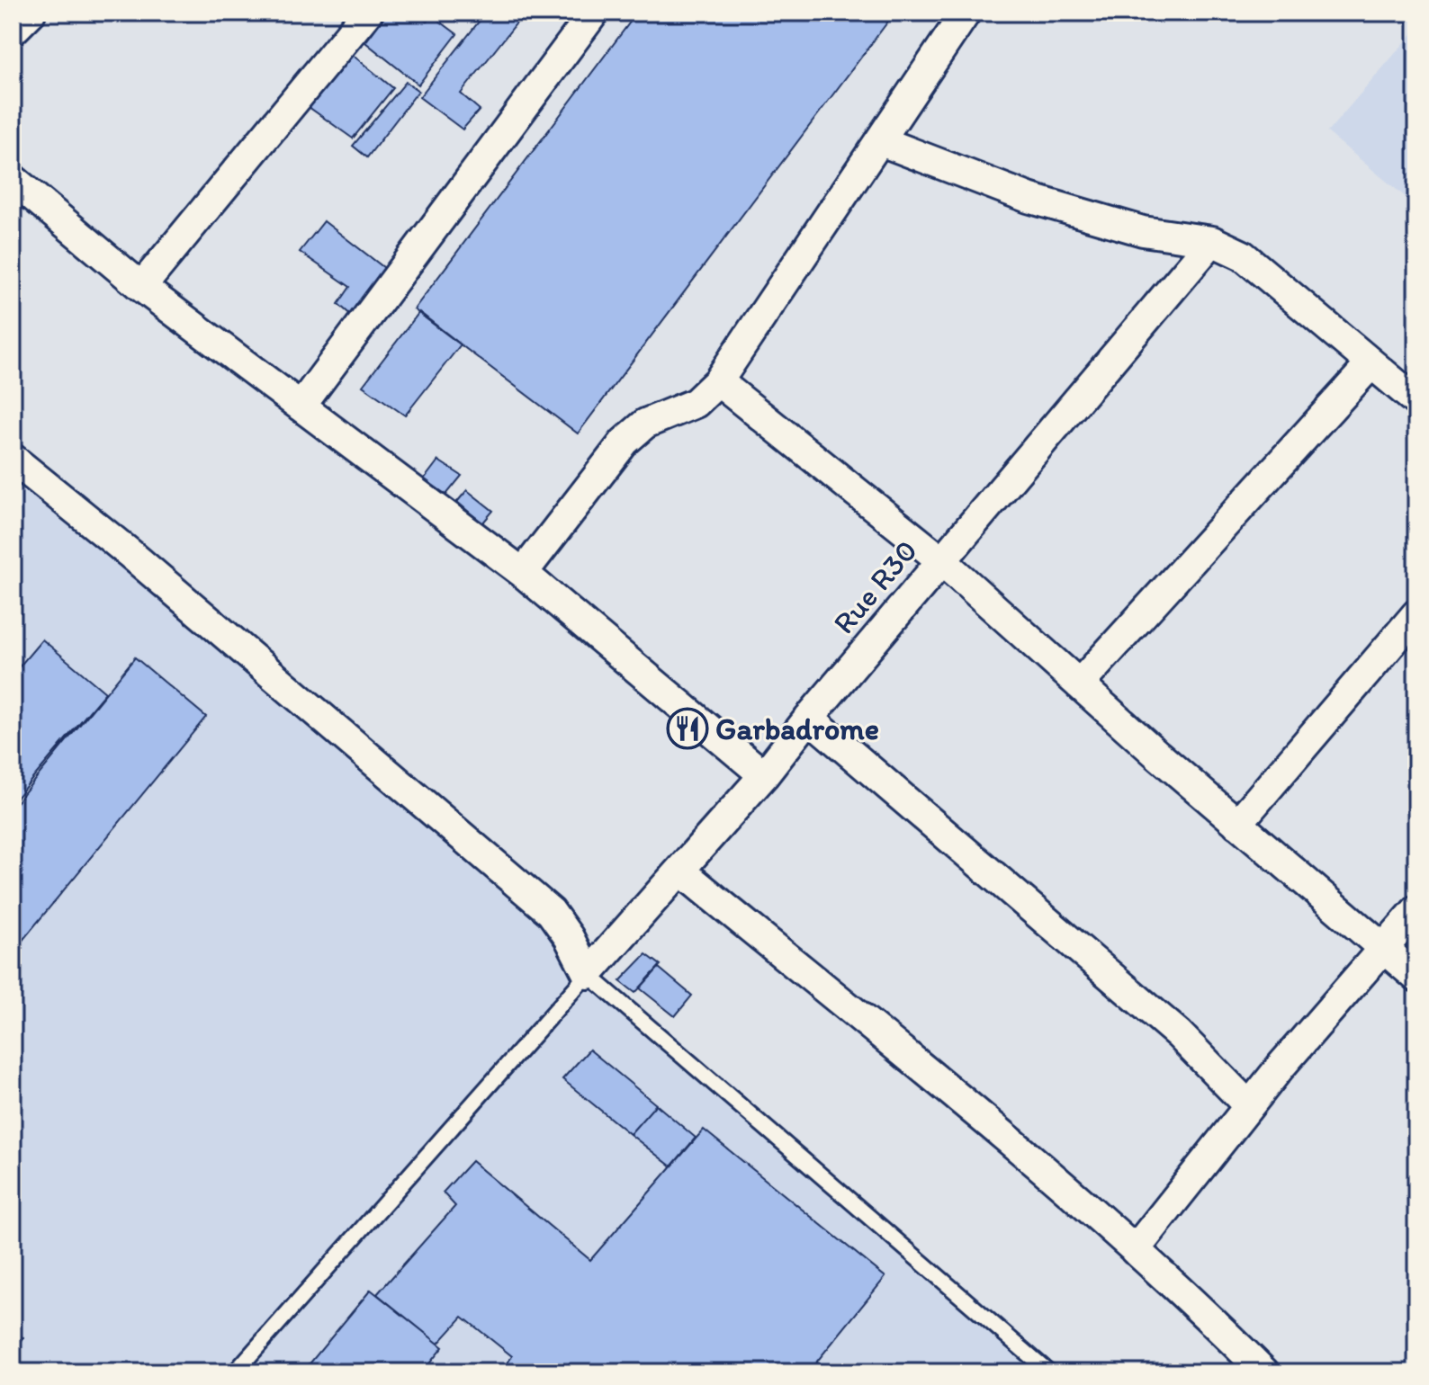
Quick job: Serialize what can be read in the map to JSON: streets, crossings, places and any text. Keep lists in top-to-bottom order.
{
  "streets": {
    "street": ["Rue R30"]
  },
  "places": {
    "restaurant": ["Garbadrome"]
  }
}
